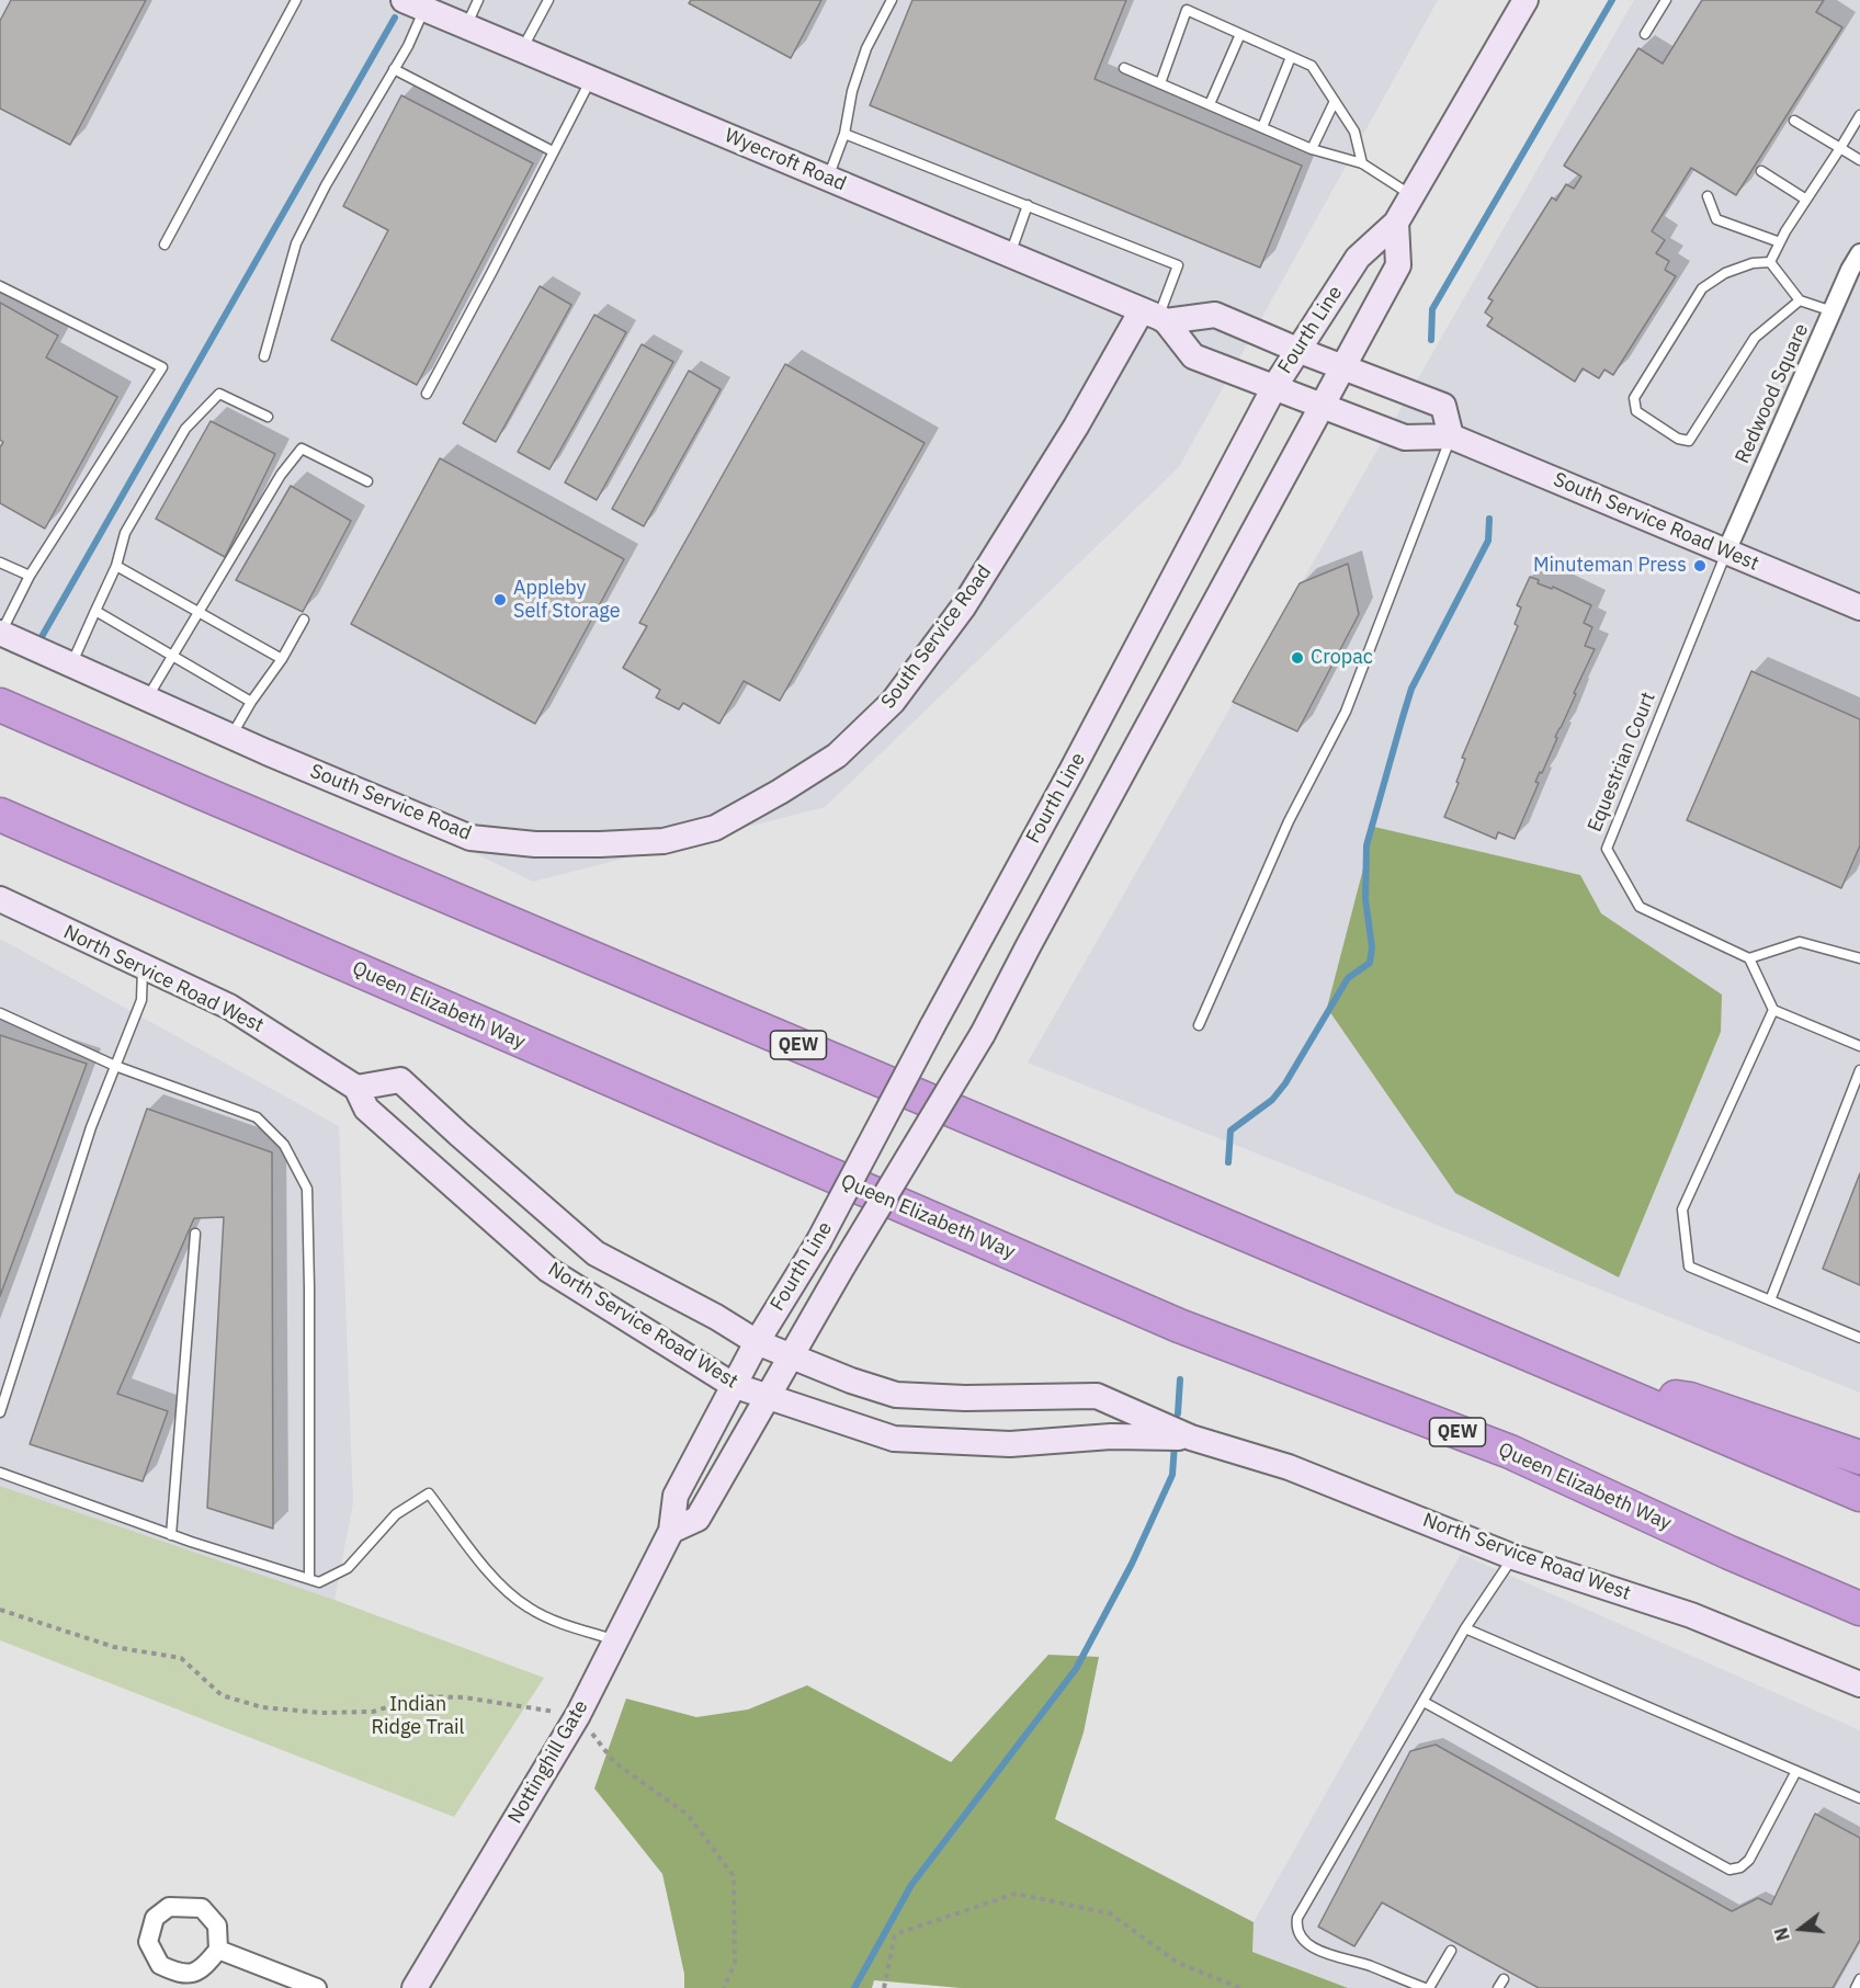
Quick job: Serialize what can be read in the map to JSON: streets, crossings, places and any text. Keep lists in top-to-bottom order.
{
  "streets": {
    "highway": ["Queen Elizabeth Way", "QEW"],
    "street": [
      "Wyecroft Road",
      "Fourth Line",
      "Redwood Square",
      "South Service Road West",
      "South Service Road",
      "North Service Road West",
      "Nottinghill Gate"
    ],
    "lane": ["Equestrian Court"]
  },
  "crossings": [
    ["Wyecroft Road", "Fourth Line"],
    ["Wyecroft Road", "South Service Road West"],
    ["Wyecroft Road", "South Service Road"],
    ["Fourth Line", "South Service Road West"],
    ["Fourth Line", "North Service Road West"],
    ["Fourth Line", "Nottinghill Gate"],
    ["Redwood Square", "South Service Road West"],
    ["Redwood Square", "Equestrian Court"],
    ["South Service Road West", "Equestrian Court"],
    ["North Service Road West", "Nottinghill Gate"]
  ],
  "parks": ["Indian Ridge Trail"],
  "places": ["Minuteman Press", "Appleby Self Storage", "Cropac"],
  "north": "left"
}
